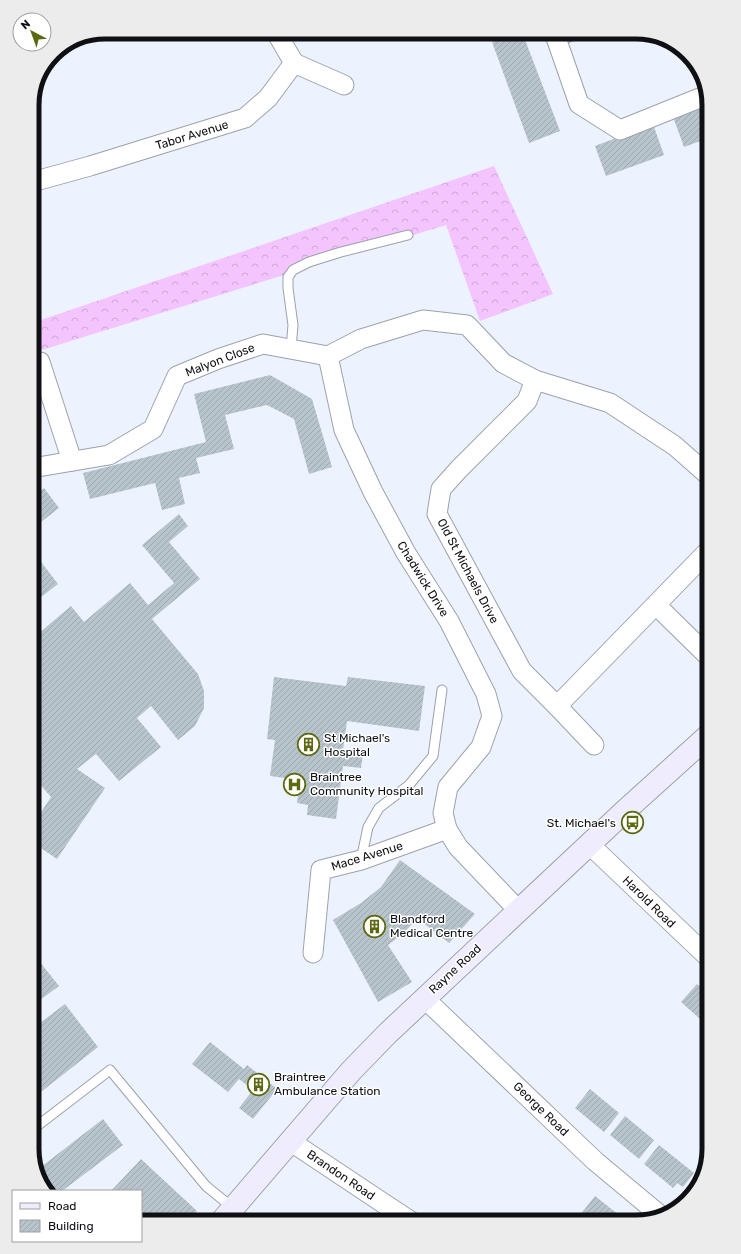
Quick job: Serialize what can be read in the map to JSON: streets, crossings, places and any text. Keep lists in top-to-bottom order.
{
  "streets": {
    "main road": ["Rayne Road"],
    "street": [
      "Tabor Avenue",
      "Malyon Close",
      "Old St Michaels Drive",
      "Chadwick Drive",
      "Mace Avenue",
      "Harold Road",
      "George Road",
      "Brandon Road"
    ]
  },
  "crossings": [
    ["Malyon Close", "Chadwick Drive"],
    ["Chadwick Drive", "Mace Avenue"],
    ["Chadwick Drive", "Rayne Road"],
    ["Harold Road", "Rayne Road"],
    ["Rayne Road", "George Road"],
    ["Rayne Road", "Brandon Road"]
  ],
  "places": {
    "building": ["St Michael's Hospital", "Blandford Medical Centre", "Braintree Ambulance Station"],
    "hospital": ["Braintree Community Hospital"],
    "bus stop": ["St. Michael's"]
  },
  "legend": ["Road", "Building"],
  "north": "top left"
}
